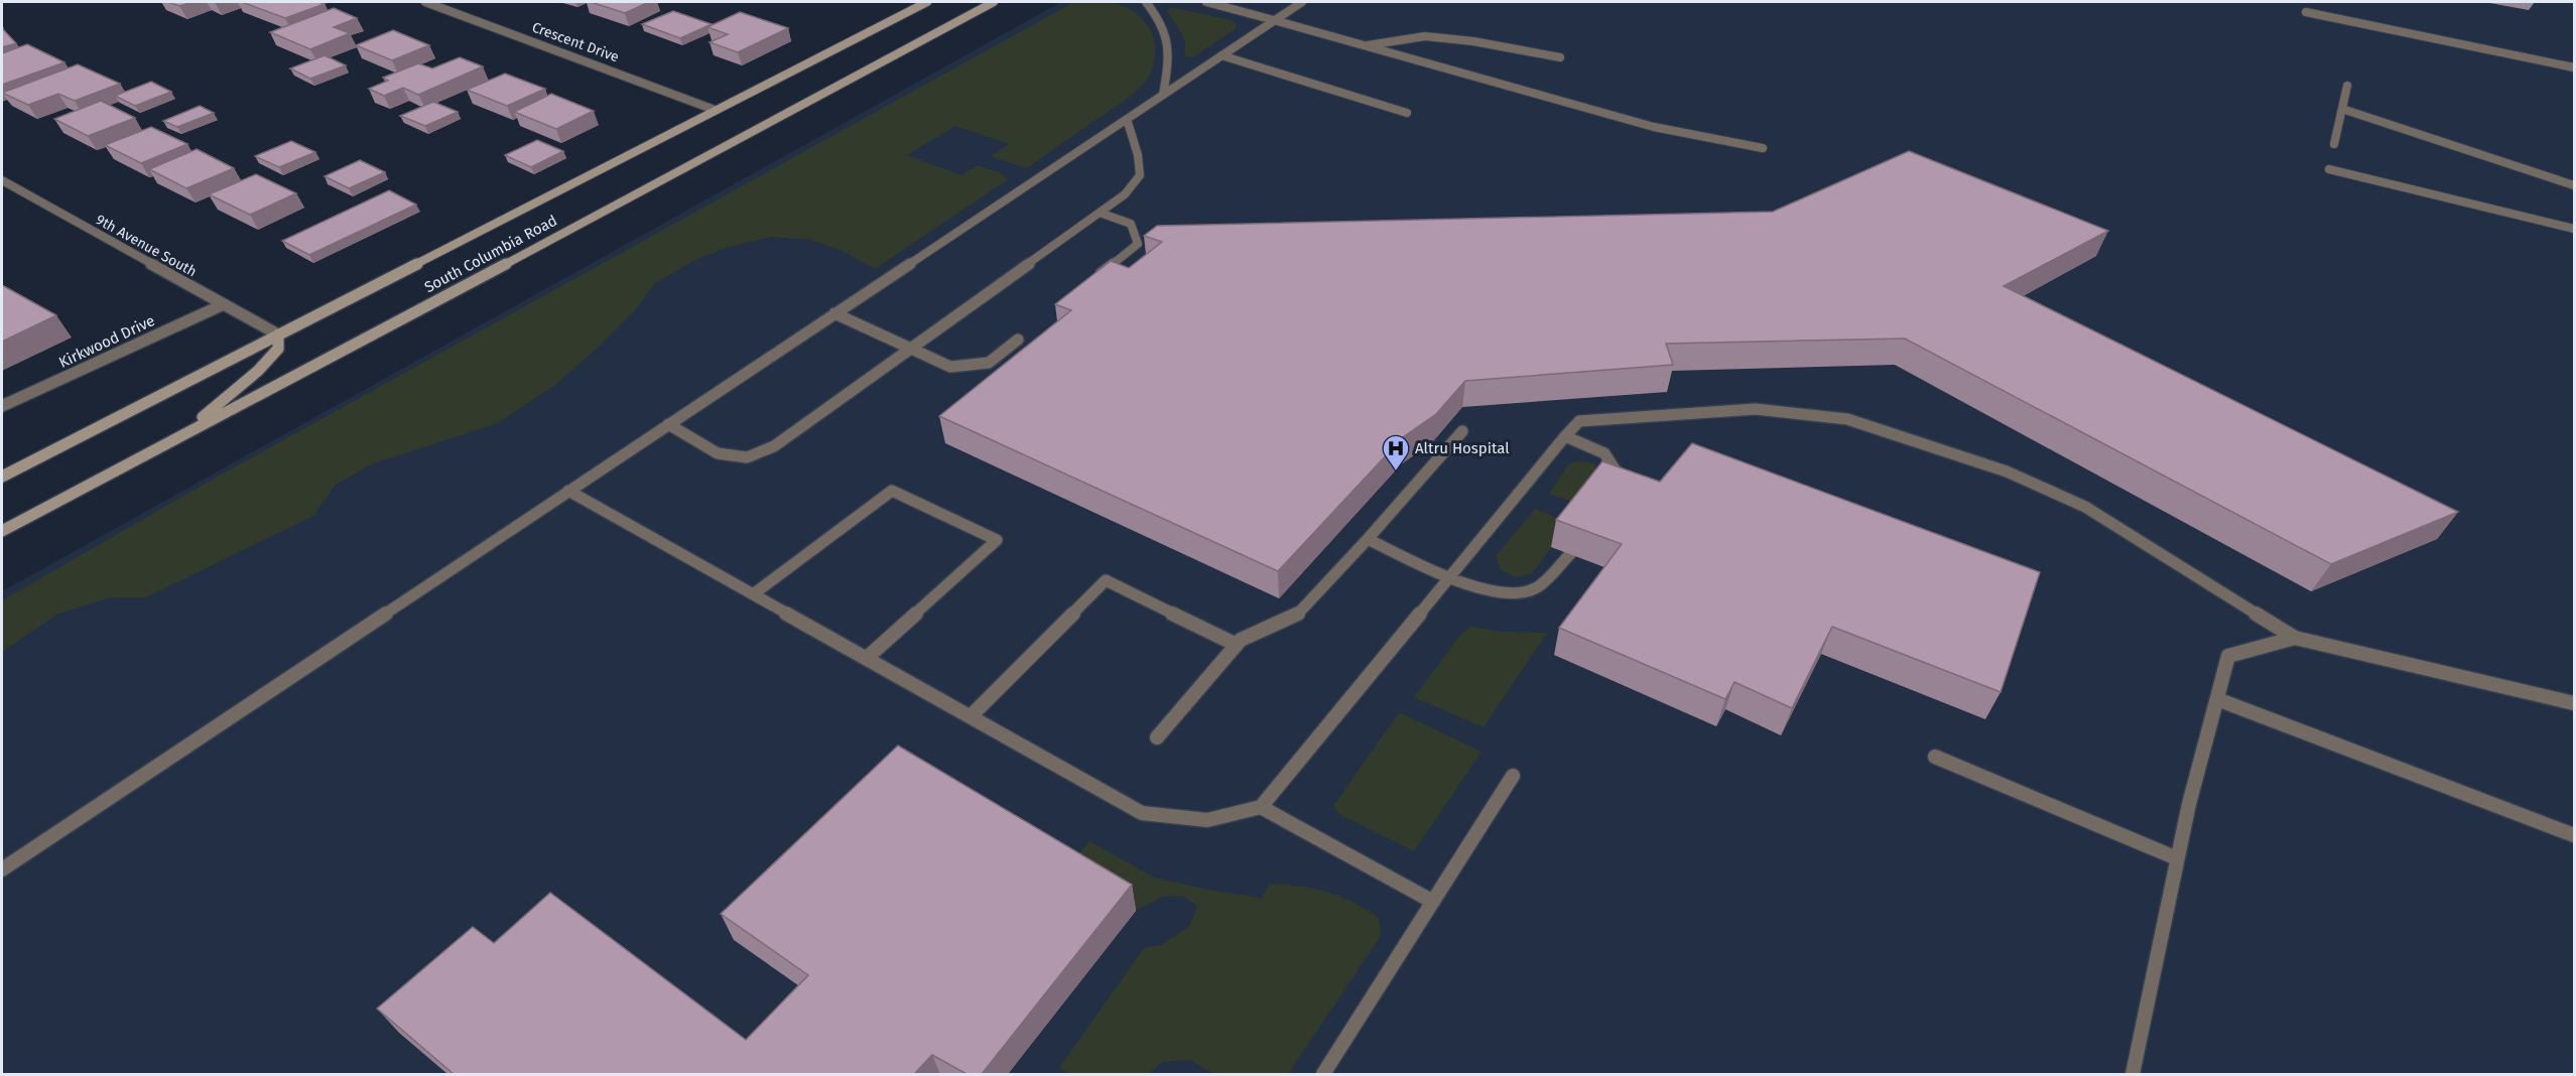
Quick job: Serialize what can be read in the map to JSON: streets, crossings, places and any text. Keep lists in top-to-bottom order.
{
  "streets": {
    "main road": ["South Columbia Road"],
    "street": ["Crescent Drive", "9th Avenue South", "Kirkwood Drive"]
  },
  "crossings": [
    ["Crescent Drive", "South Columbia Road"],
    ["9th Avenue South", "South Columbia Road"],
    ["9th Avenue South", "Kirkwood Drive"]
  ],
  "places": {
    "hospital": ["Altru Hospital"]
  }
}
